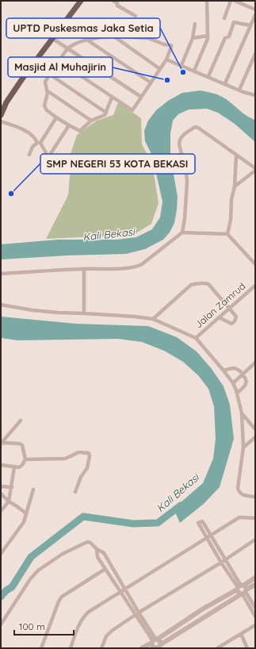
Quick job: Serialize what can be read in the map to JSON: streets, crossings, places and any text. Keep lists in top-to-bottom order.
{
  "streets": {
    "street": ["Jalan Zamrud"]
  },
  "water": ["Kali Bekasi"],
  "places": ["UPTD Puskesmas Jaka Setia", "Masjid Al Muhajirin", "SMP NEGERI 53 KOTA BEKASI"],
  "scale_bar": "100 m"
}
